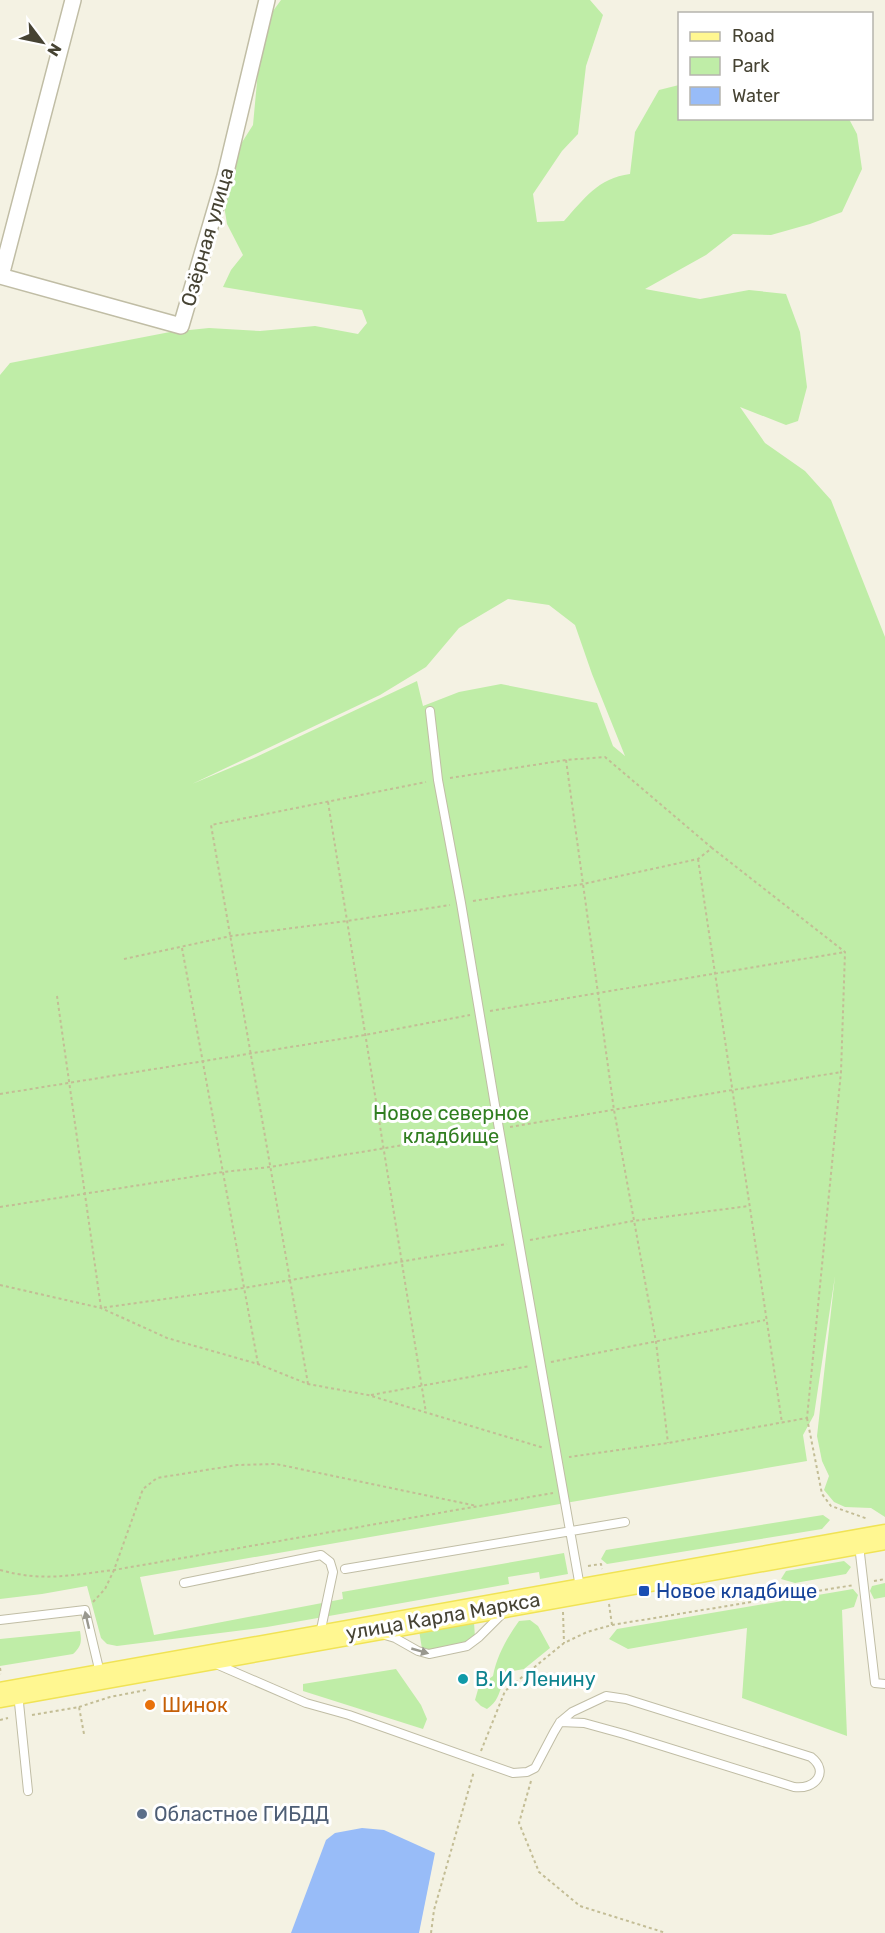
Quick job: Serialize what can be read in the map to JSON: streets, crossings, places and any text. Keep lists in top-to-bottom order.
{
  "streets": {
    "main road": ["улица Карла Маркса"],
    "street": ["Озёрная улица"]
  },
  "parks": ["Новое северное кладбище"],
  "places": {
    "transit": ["Новое кладбище"],
    "other": ["В. И. Ленину", "Шинок", "Областное ГИБДД"]
  },
  "legend": ["Road", "Park", "Water"],
  "north": "bottom right"
}
